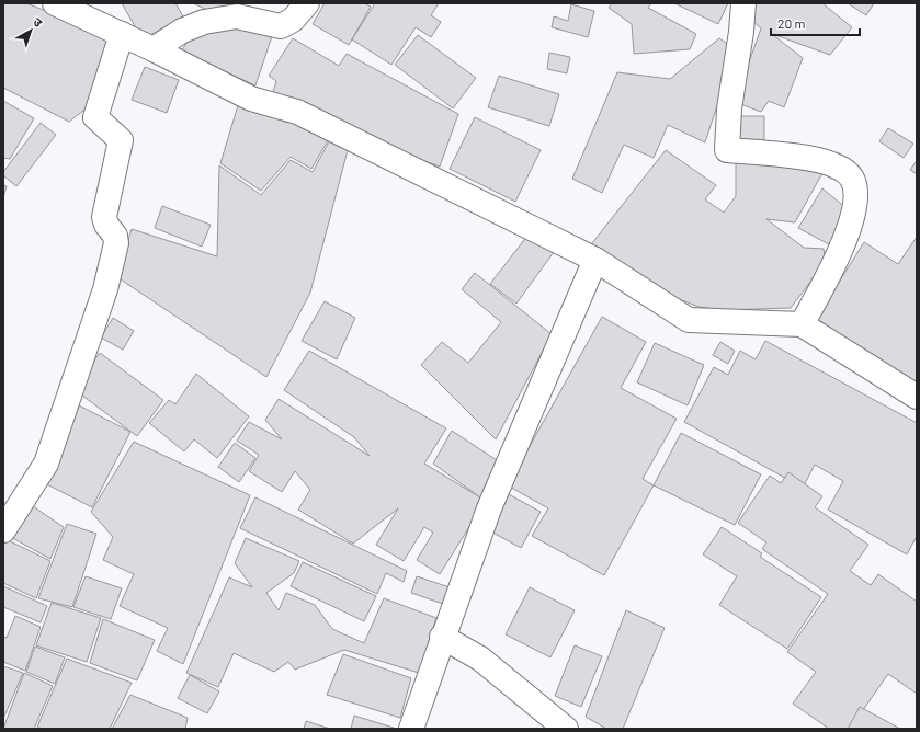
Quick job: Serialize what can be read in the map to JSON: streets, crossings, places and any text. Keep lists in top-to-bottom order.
{
  "scale_bar": "20 m",
  "north": "top right"
}
